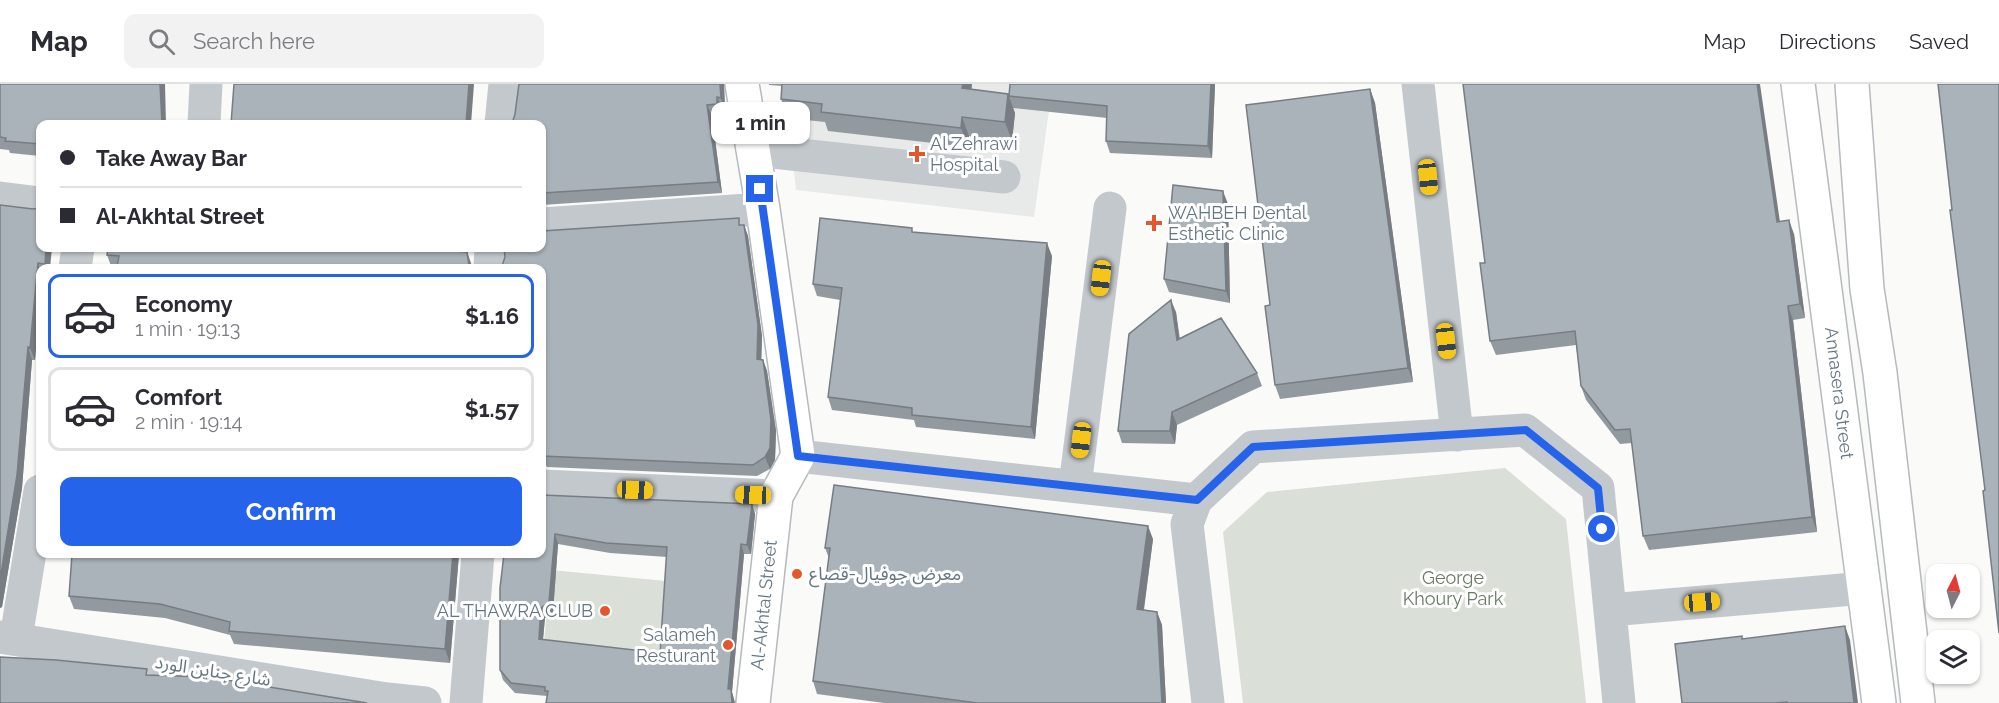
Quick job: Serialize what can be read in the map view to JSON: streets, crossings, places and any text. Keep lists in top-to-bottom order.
{
  "streets": {
    "main road": ["Annasera Street", "Al-Akhtal Street"],
    "street": ["شارع جناين الورد"]
  },
  "parks": ["George Khoury Park"],
  "places": {
    "health": ["Al Zehrawi Hospital", "WAHBEH Dental Esthetic Clinic"],
    "other": ["معرض جوفيال-قصاع", "AL THAWRA CLUB", "Salameh Resturant"]
  },
  "north": "top",
  "page": {
    "header": "Map",
    "search": "Search here",
    "nav": ["Map", "Directions", "Saved"],
    "bubble": "1 min",
    "banner": ["Take Away Bar", "Al-Akhtal Street"],
    "list": [
      {
        "name": "Economy",
        "note": "1 min · 19:13",
        "value": "$1.16"
      },
      {
        "name": "Comfort",
        "note": "2 min · 19:14",
        "value": "$1.57"
      }
    ],
    "buttons": "Confirm"
  }
}
